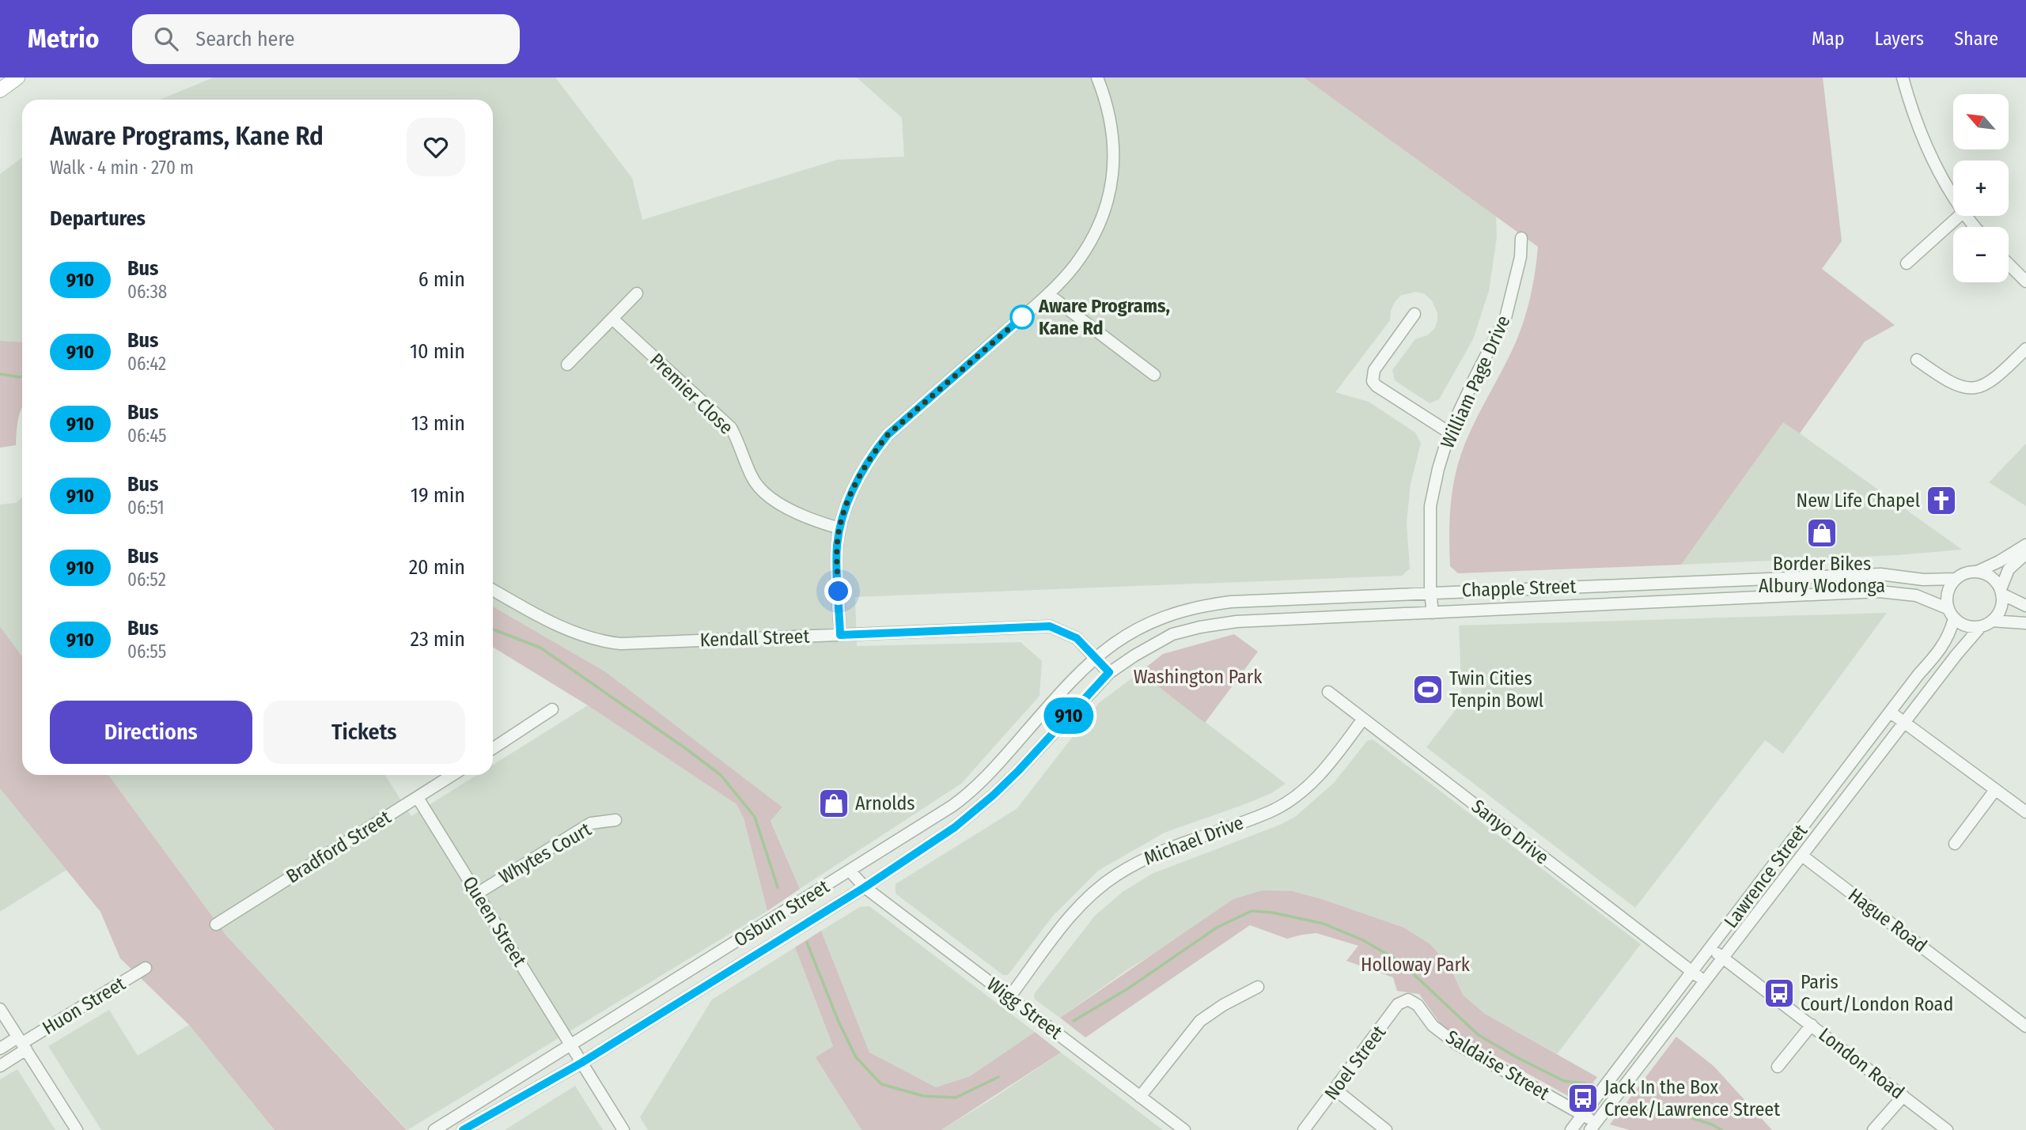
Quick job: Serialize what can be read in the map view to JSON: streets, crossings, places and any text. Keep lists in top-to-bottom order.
{
  "streets": {
    "street": [
      "William Page Drive",
      "Premier Close",
      "Chapple Street",
      "Kendall Street",
      "Sanyo Drive",
      "Michael Drive",
      "Bradford Street",
      "Whytes Court",
      "Lawrence Street",
      "Osburn Street",
      "Hague Road",
      "Queen Street",
      "Huon Street",
      "Wigg Street",
      "Noel Street",
      "London Road",
      "Saldaise Street"
    ]
  },
  "crossings": [
    ["William Page Drive", "Chapple Street"],
    ["Chapple Street", "Kendall Street"],
    ["Chapple Street", "Lawrence Street"],
    ["Chapple Street", "Osburn Street"],
    ["Kendall Street", "Osburn Street"],
    ["Sanyo Drive", "Michael Drive"],
    ["Sanyo Drive", "Lawrence Street"],
    ["Michael Drive", "Wigg Street"],
    ["Bradford Street", "Queen Street"],
    ["Whytes Court", "Queen Street"],
    ["Lawrence Street", "Hague Road"],
    ["Lawrence Street", "London Road"],
    ["Lawrence Street", "Saldaise Street"],
    ["Osburn Street", "Queen Street"],
    ["Osburn Street", "Wigg Street"],
    ["Noel Street", "Saldaise Street"]
  ],
  "parks": ["Washington Park", "Holloway Park"],
  "places": {
    "other": ["Aware Programs, Kane Rd"],
    "church": ["New Life Chapel"],
    "shop": ["Border Bikes Albury Wodonga", "Arnolds"],
    "sports": ["Twin Cities Tenpin Bowl"],
    "bus stop": ["Paris Court/London Road", "Jack In the Box Creek/Lawrence Street"]
  },
  "lines": ["bus line 910"],
  "north": "top left",
  "page": {
    "header": "Metrio",
    "search": "Search here",
    "nav": ["Map", "Layers", "Share"],
    "on_map": "910",
    "map_buttons": ["+", "−"],
    "heading": [
      ["Aware Programs, Kane Rd", "Walk · 4 min · 270 m"],
      "Departures"
    ],
    "list": [
      {
        "mark": "910",
        "name": "Bus",
        "note": "06:38",
        "value": "6 min"
      },
      {
        "mark": "910",
        "name": "Bus",
        "note": "06:42",
        "value": "10 min"
      },
      {
        "mark": "910",
        "name": "Bus",
        "note": "06:45",
        "value": "13 min"
      },
      {
        "mark": "910",
        "name": "Bus",
        "note": "06:51",
        "value": "19 min"
      },
      {
        "mark": "910",
        "name": "Bus",
        "note": "06:52",
        "value": "20 min"
      },
      {
        "mark": "910",
        "name": "Bus",
        "note": "06:55",
        "value": "23 min"
      }
    ],
    "buttons": ["Directions", "Tickets"]
  }
}
